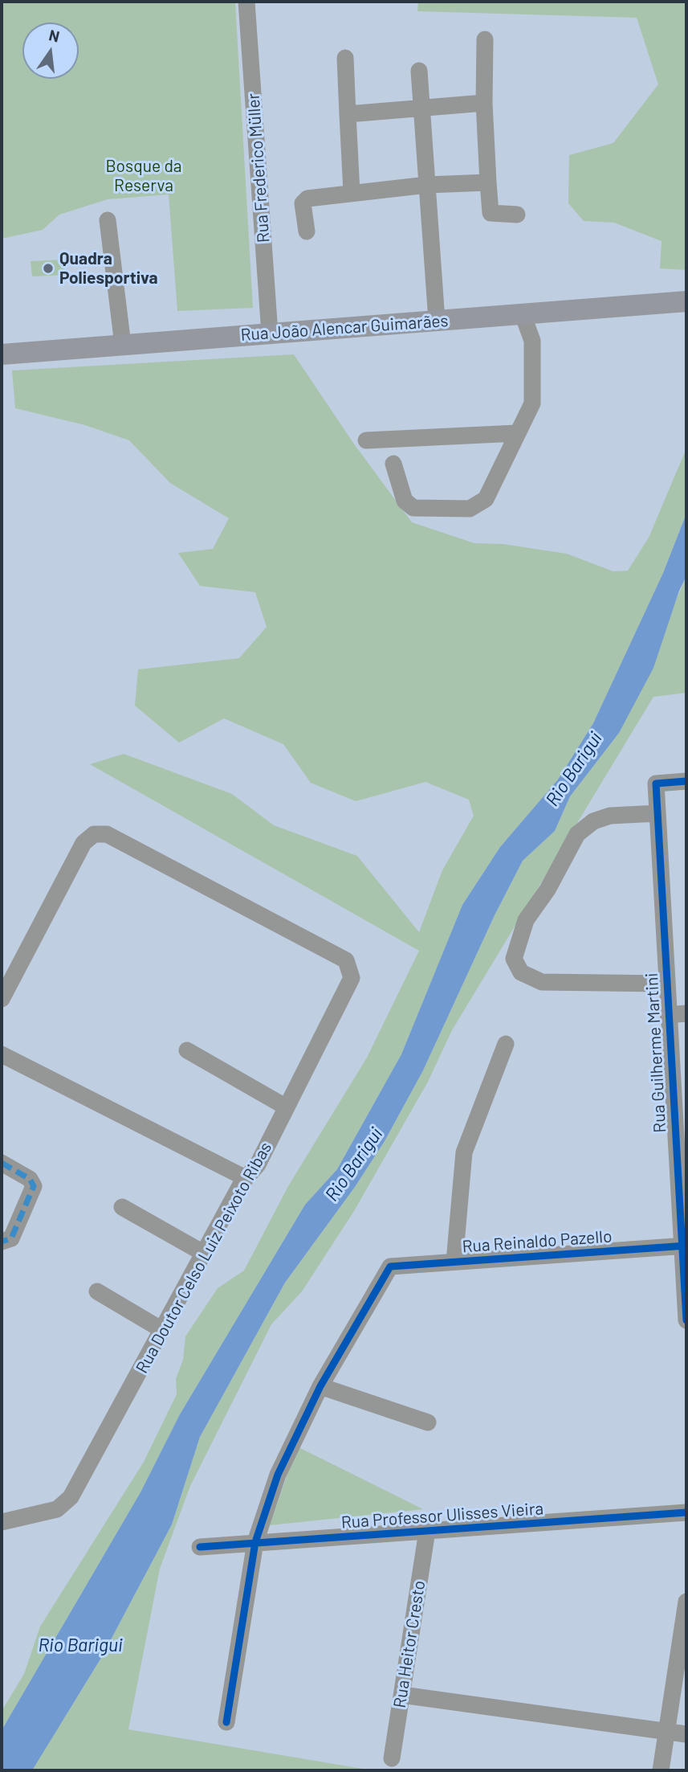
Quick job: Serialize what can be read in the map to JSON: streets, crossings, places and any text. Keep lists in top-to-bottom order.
{
  "streets": {
    "main road": ["Rua João Alencar Guimarães"],
    "street": [
      "Rua Frederico Müller",
      "Rua Guilherme Martini",
      "Rua Reinaldo Pazello",
      "Rua Doutor Celso Luiz Peixoto Ribas",
      "Rua Professor Ulisses Vieira",
      "Rua Heitor Cresto"
    ]
  },
  "crossings": [
    ["Rua Frederico Müller", "Rua João Alencar Guimarães"],
    ["Rua Guilherme Martini", "Rua Reinaldo Pazello"],
    ["Rua Professor Ulisses Vieira", "Rua Heitor Cresto"]
  ],
  "water": ["Rio Barigui"],
  "parks": ["Bosque da Reserva"],
  "places": ["Quadra Poliesportiva"],
  "north": "top"
}
